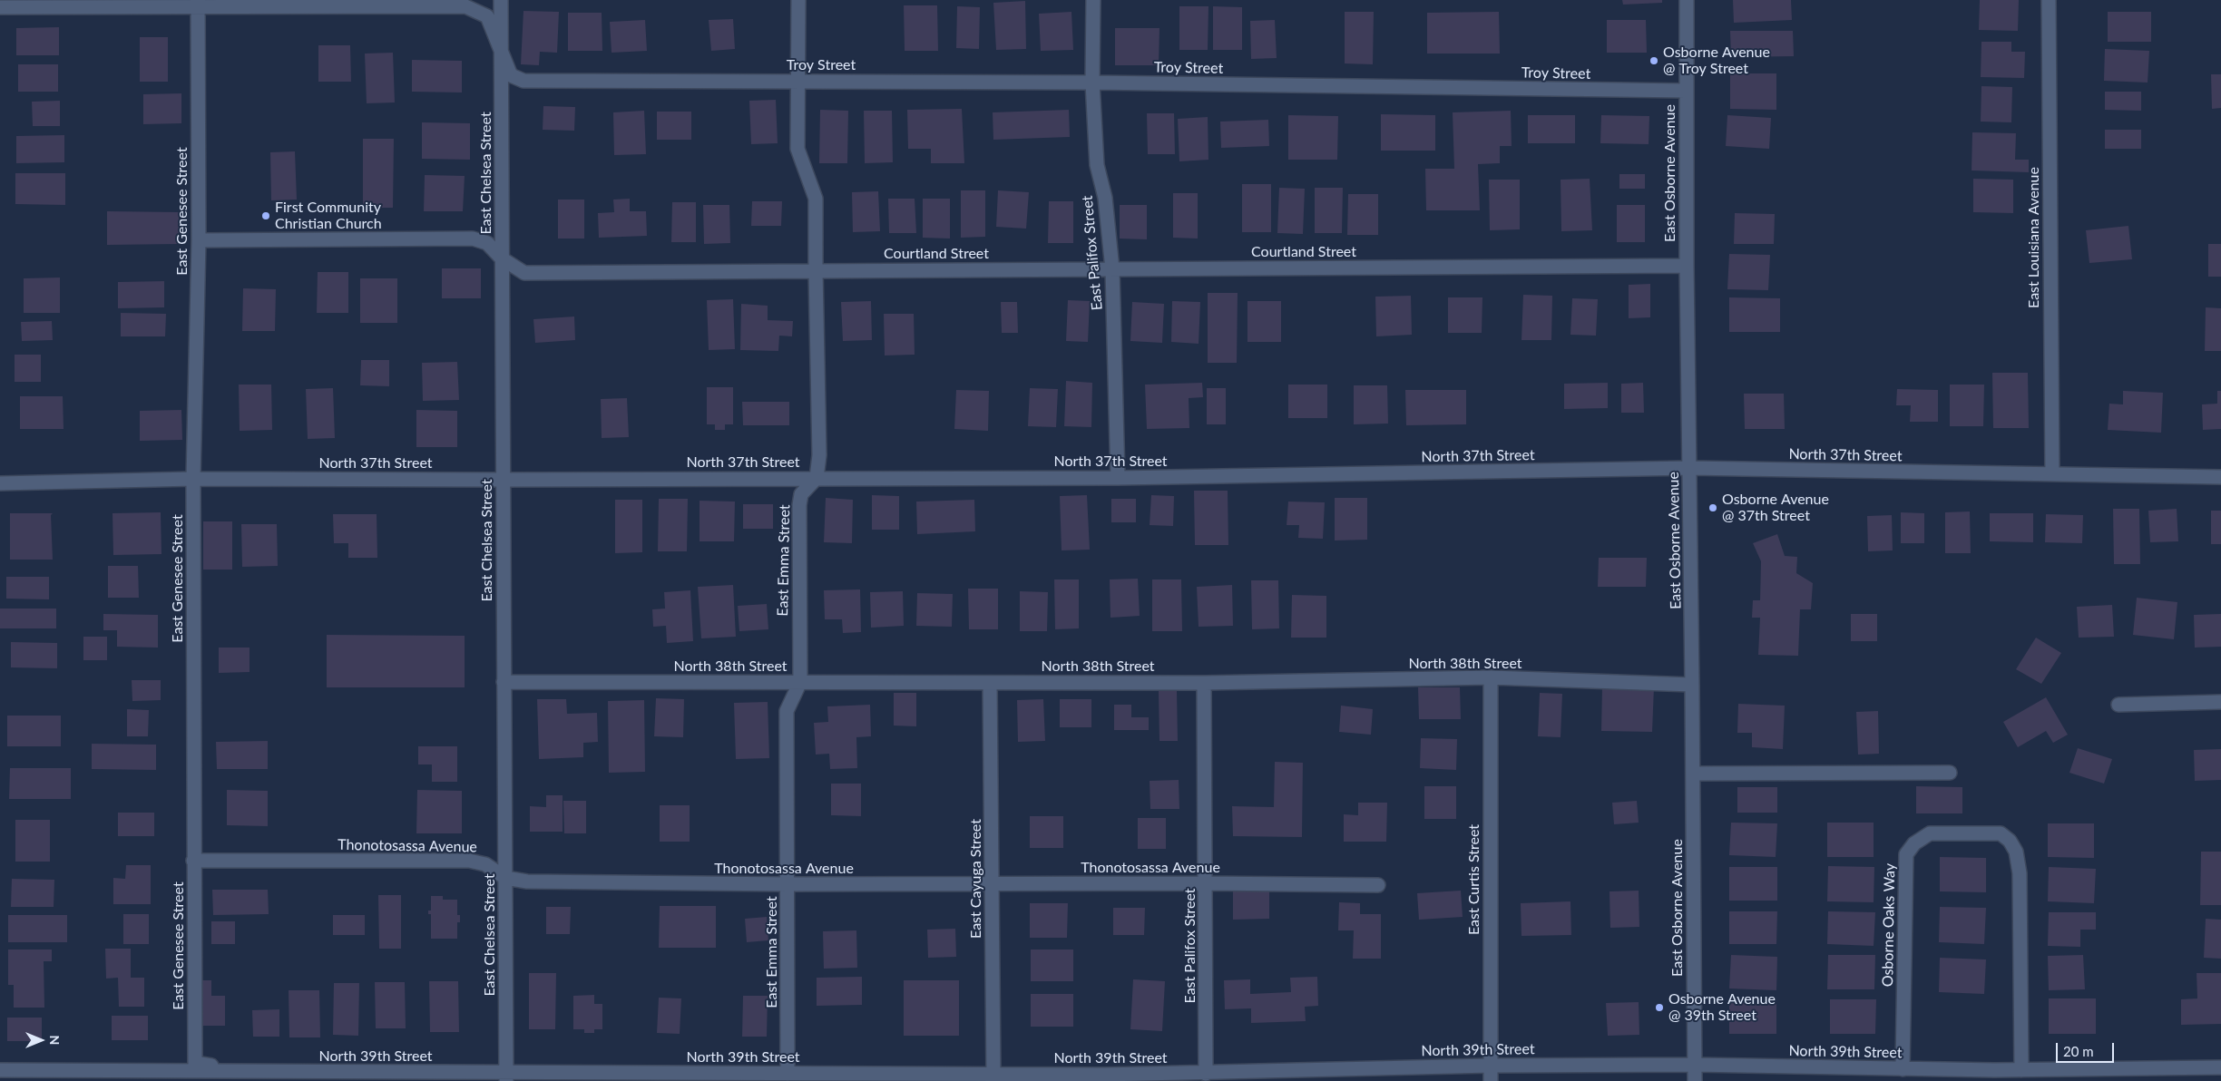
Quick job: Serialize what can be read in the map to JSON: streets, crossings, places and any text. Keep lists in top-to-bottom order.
{
  "streets": {
    "street": [
      "Troy Street",
      "East Chelsea Street",
      "East Osborne Avenue",
      "East Genesee Street",
      "East Louisiana Avenue",
      "Courtland Street",
      "East Palifox Street",
      "North 37th Street",
      "East Emma Street",
      "North 38th Street",
      "Thonotosassa Avenue",
      "East Cayuga Street",
      "East Curtis Street",
      "Osborne Oaks Way",
      "North 39th Street"
    ]
  },
  "crossings": [
    ["Troy Street", "East Chelsea Street"],
    ["Troy Street", "East Osborne Avenue"],
    ["Troy Street", "East Genesee Street"],
    ["Troy Street", "East Palifox Street"],
    ["East Chelsea Street", "Courtland Street"],
    ["East Chelsea Street", "North 37th Street"],
    ["East Chelsea Street", "North 38th Street"],
    ["East Chelsea Street", "Thonotosassa Avenue"],
    ["East Chelsea Street", "North 39th Street"],
    ["East Osborne Avenue", "Courtland Street"],
    ["East Osborne Avenue", "North 37th Street"],
    ["East Osborne Avenue", "North 38th Street"],
    ["East Osborne Avenue", "North 39th Street"],
    ["East Genesee Street", "Courtland Street"],
    ["East Genesee Street", "North 37th Street"],
    ["East Genesee Street", "Thonotosassa Avenue"],
    ["East Genesee Street", "North 39th Street"],
    ["East Louisiana Avenue", "North 37th Street"],
    ["Courtland Street", "East Palifox Street"],
    ["East Palifox Street", "North 37th Street"],
    ["East Palifox Street", "North 38th Street"],
    ["East Palifox Street", "Thonotosassa Avenue"],
    ["East Palifox Street", "North 39th Street"],
    ["North 37th Street", "East Emma Street"],
    ["East Emma Street", "North 38th Street"],
    ["East Emma Street", "Thonotosassa Avenue"],
    ["East Emma Street", "North 39th Street"],
    ["North 38th Street", "East Cayuga Street"],
    ["North 38th Street", "East Curtis Street"],
    ["Thonotosassa Avenue", "East Cayuga Street"],
    ["East Cayuga Street", "North 39th Street"],
    ["East Curtis Street", "North 39th Street"],
    ["Osborne Oaks Way", "North 39th Street"]
  ],
  "places": [
    "Osborne Avenue @ Troy Street",
    "First Community Christian Church",
    "Osborne Avenue @ 37th Street",
    "Osborne Avenue @ 39th Street"
  ],
  "scale_bar": "20 m",
  "north": "right"
}
